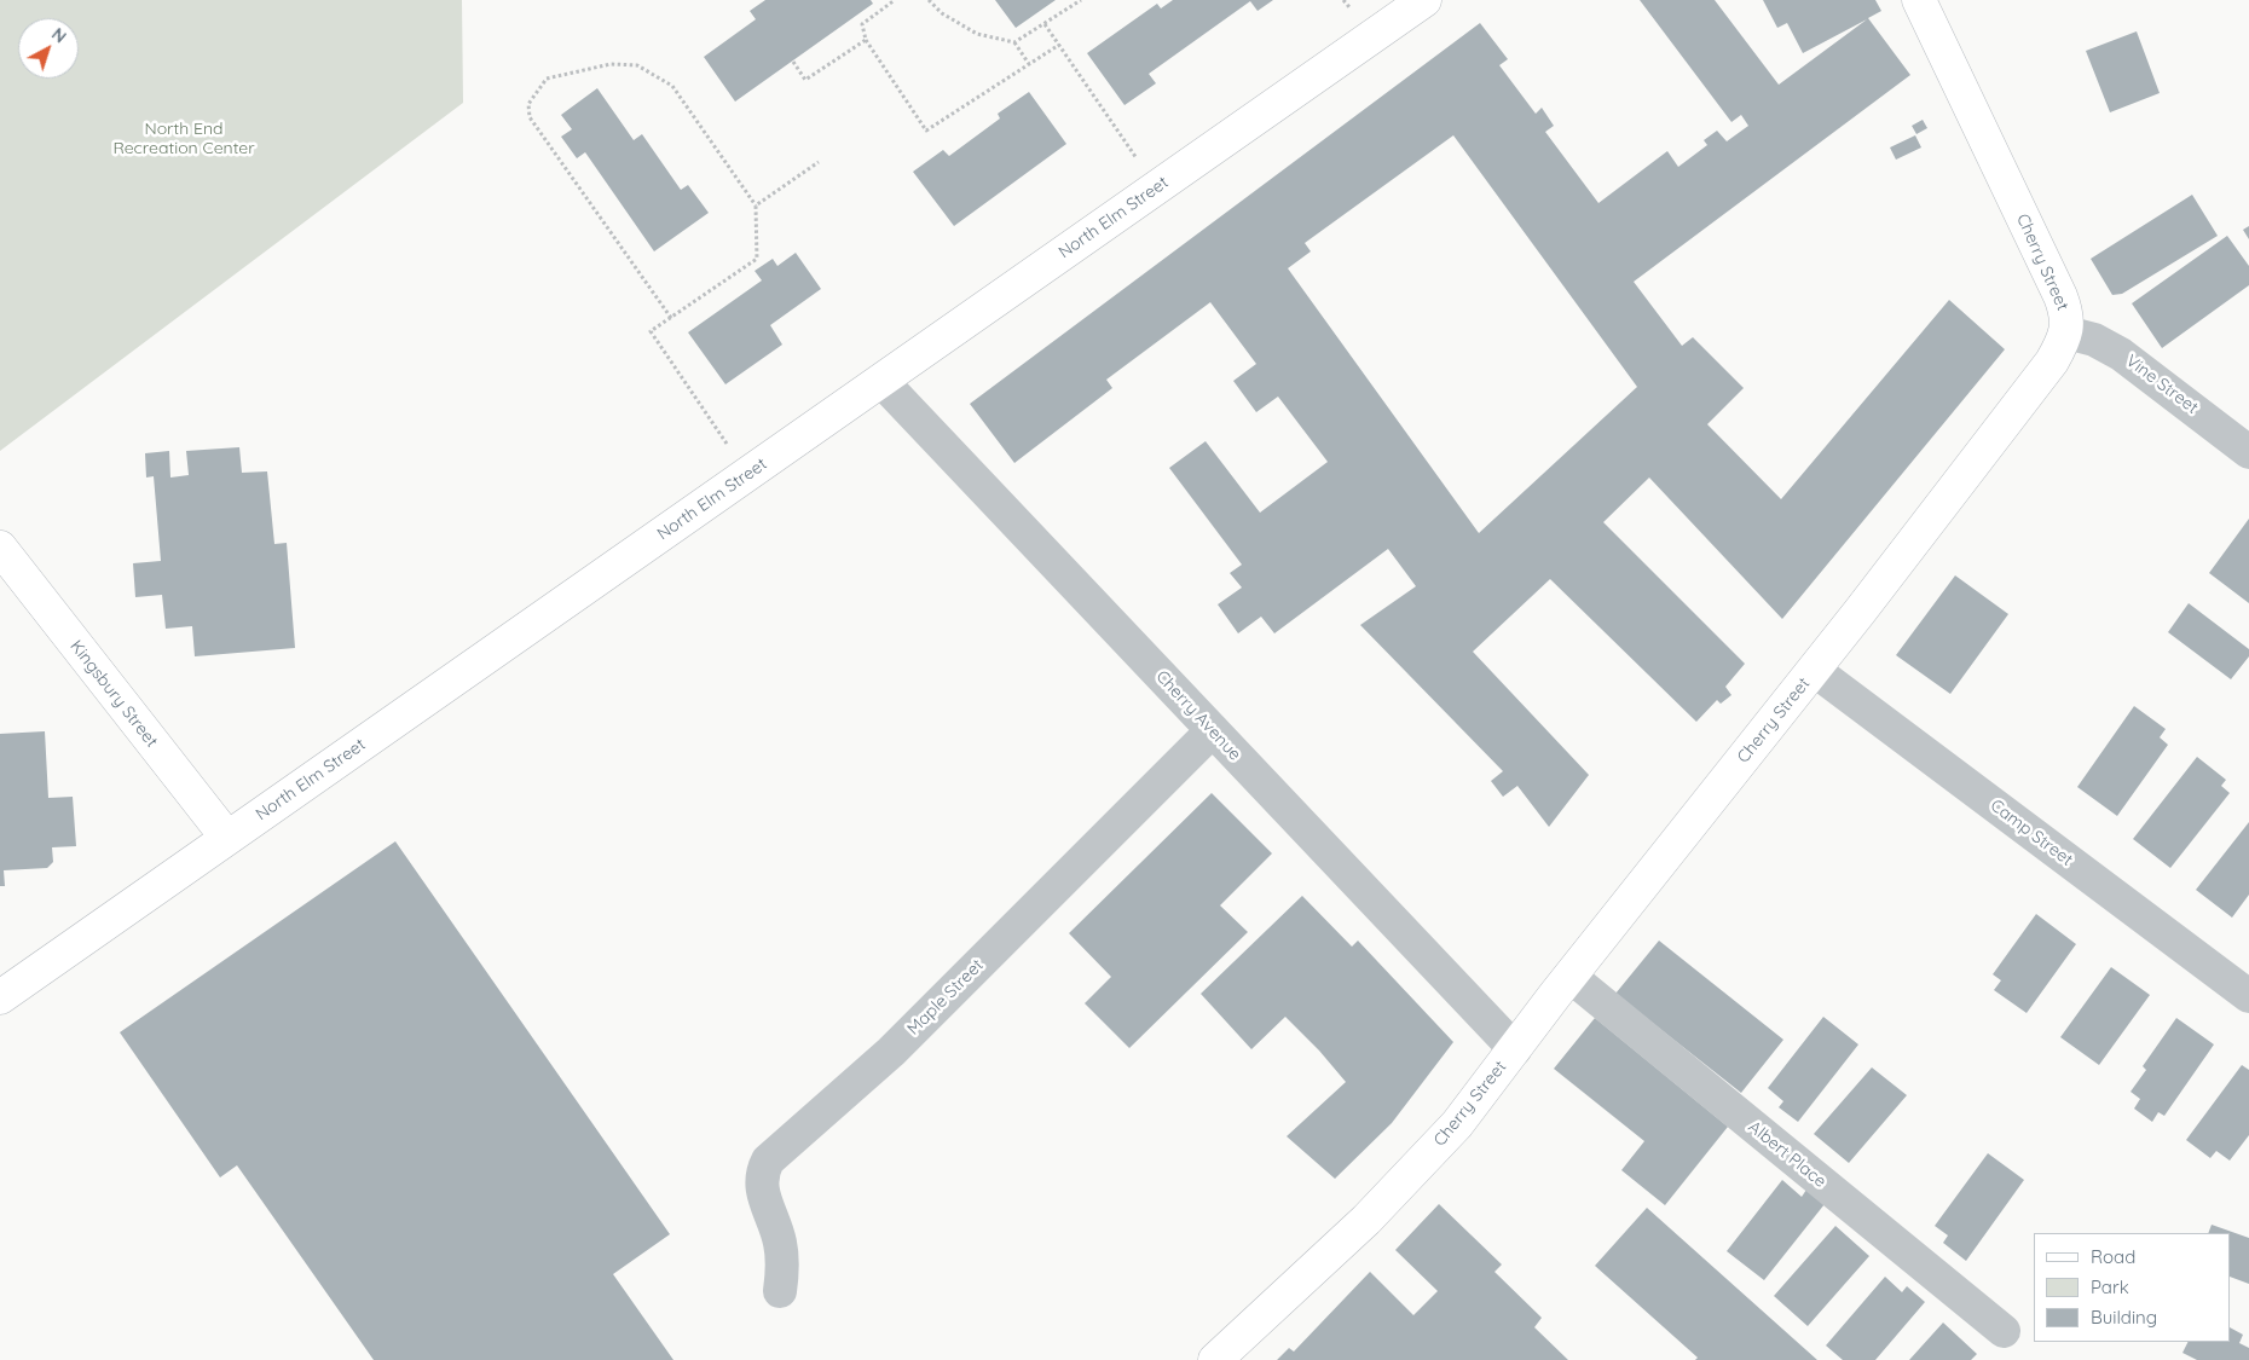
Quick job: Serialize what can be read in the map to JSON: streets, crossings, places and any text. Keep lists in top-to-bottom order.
{
  "streets": {
    "main road": ["North Elm Street", "Cherry Street", "Kingsbury Street"],
    "street": [
      "Vine Street",
      "Cherry Avenue",
      "Camp Street",
      "Maple Street",
      "Albert Place"
    ]
  },
  "crossings": [
    ["North Elm Street", "Kingsbury Street"],
    ["North Elm Street", "Cherry Avenue"],
    ["Cherry Street", "Vine Street"],
    ["Cherry Street", "Cherry Avenue"],
    ["Cherry Street", "Camp Street"],
    ["Cherry Street", "Albert Place"],
    ["Cherry Avenue", "Maple Street"]
  ],
  "parks": ["North End Recreation Center"],
  "legend": ["Road", "Park", "Building"],
  "north": "top right"
}
